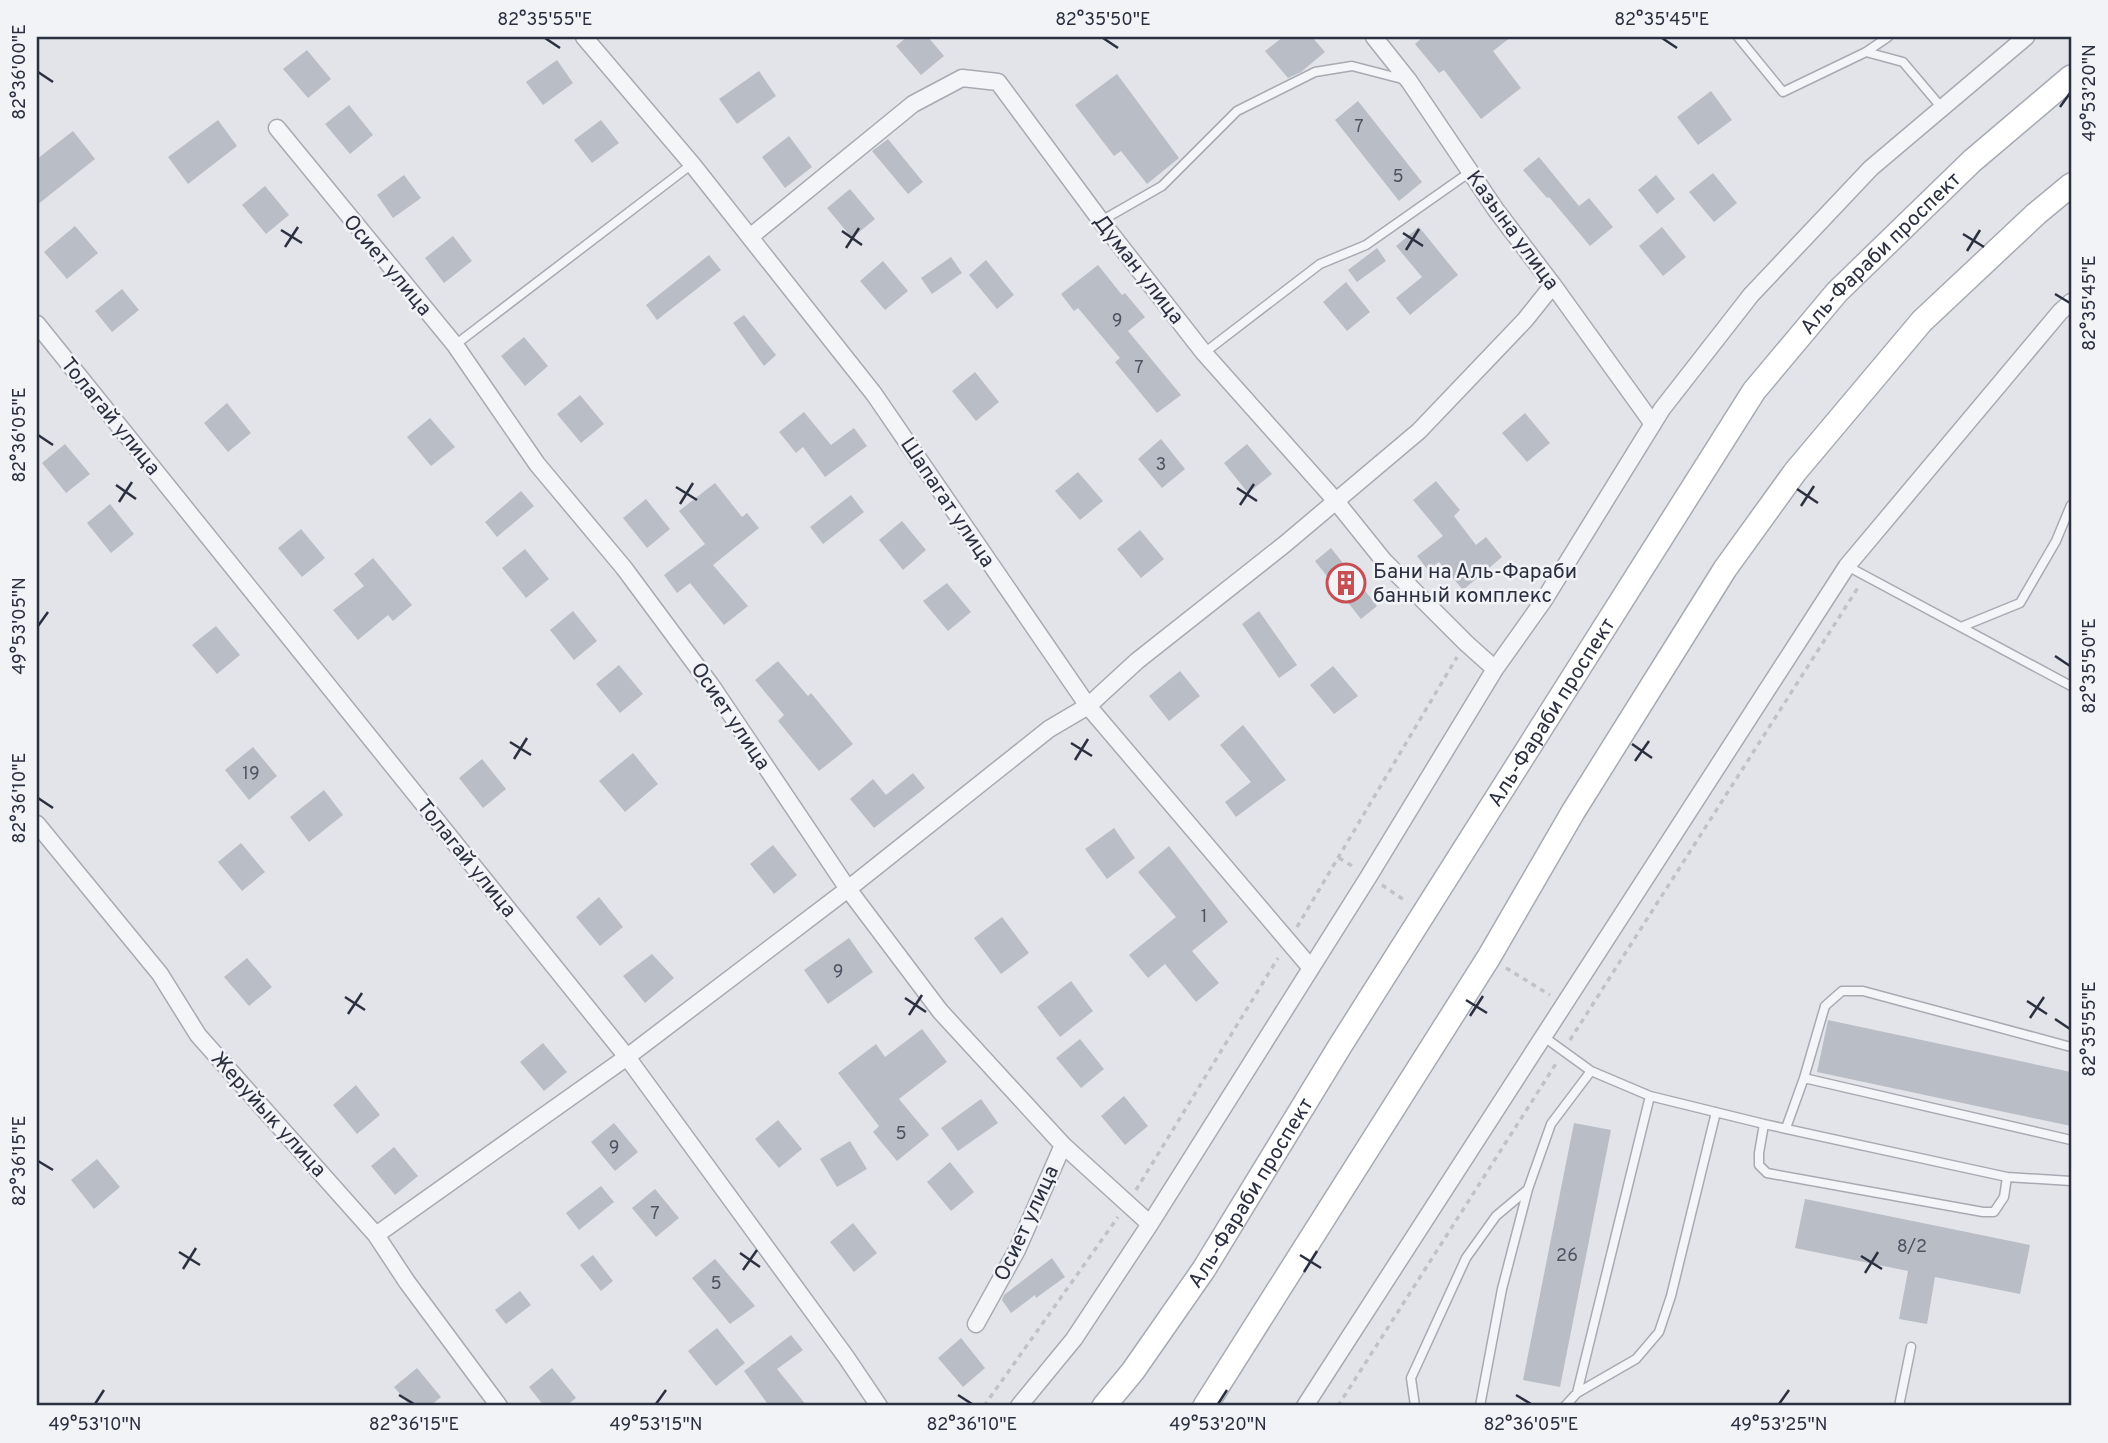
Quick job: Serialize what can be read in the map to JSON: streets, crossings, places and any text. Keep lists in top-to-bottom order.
{
  "streets": {
    "street": [
      "Казына улица",
      "Аль-Фараби проспект",
      "Осиет улица",
      "Думан улица",
      "Толагай улица",
      "Шапагат улица",
      "Жеруйык улица"
    ]
  },
  "crossings": [
    ["Думан улица", "Шапагат улица"]
  ],
  "places": {
    "building": ["Бани на Аль-Фараби банный комплекс"]
  },
  "house_numbers": [
    "7",
    "5",
    "9",
    "7",
    "3",
    "19",
    "1",
    "9",
    "5",
    "9",
    "7",
    "8/2",
    "26",
    "5"
  ],
  "coordinates": [
    "82°35'55\"E",
    "82°35'50\"E",
    "82°35'45\"E",
    "82°36'00\"E",
    "49°53'20\"N",
    "82°36'05\"E",
    "49°53'05\"N",
    "82°36'10\"E",
    "82°36'15\"E",
    "49°53'10\"N",
    "49°53'15\"N",
    "49°53'25\"N"
  ]
}
